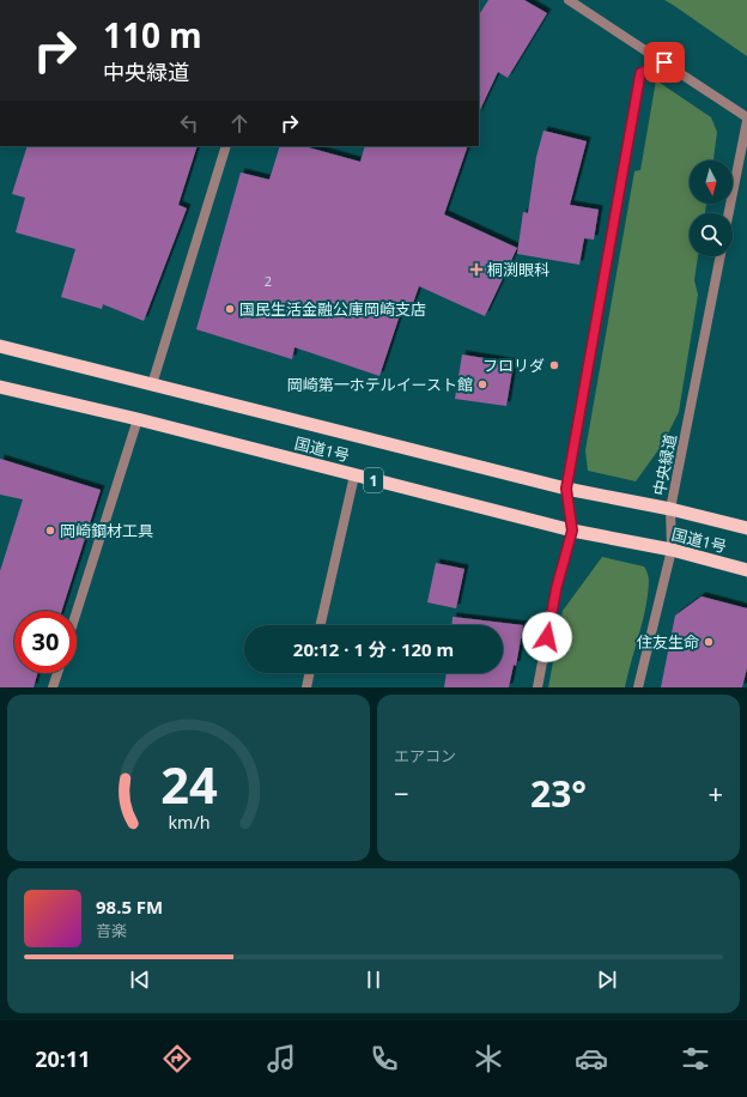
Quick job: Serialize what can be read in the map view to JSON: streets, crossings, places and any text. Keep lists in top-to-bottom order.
{
  "streets": {
    "highway": ["国道1号", "1"],
    "street": ["中央緑道"]
  },
  "crossings": [
    ["国道1号", "中央緑道"]
  ],
  "places": {
    "health": ["桐渕眼科"],
    "other": [
      "国民生活金融公庫岡崎支店",
      "フロリダ",
      "岡崎第一ホテルイースト館",
      "岡崎鋼材工具",
      "住友生命"
    ]
  },
  "house_numbers": ["2"],
  "north": "bottom",
  "page": {
    "turn": ["110 m", "中央緑道"],
    "limit": "30",
    "trip": "20:12 · 1 分 · 120 m",
    "tile": "エアコン",
    "heat": ["−", "23°", "+"],
    "song": ["98.5 FM", "音楽"],
    "tabs": "20:11",
    "gauge": ["24", "km/h"]
  }
}
